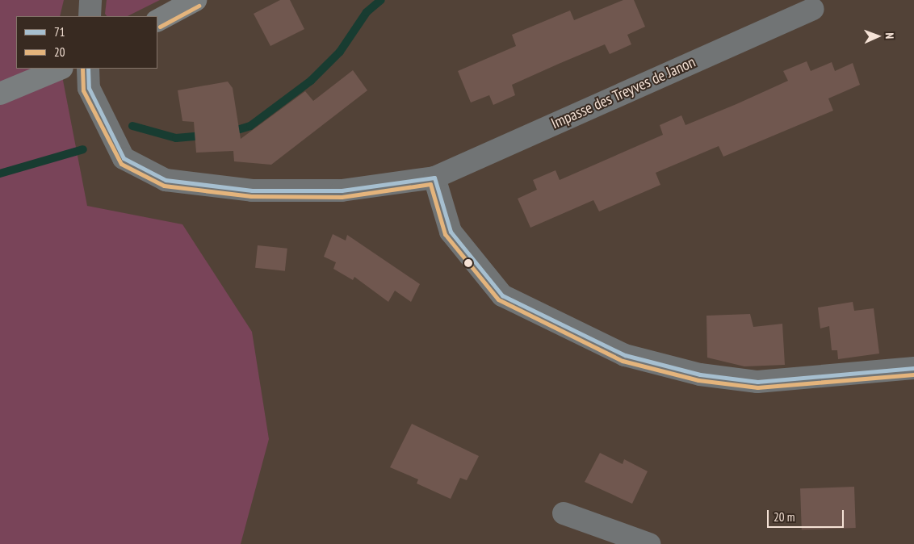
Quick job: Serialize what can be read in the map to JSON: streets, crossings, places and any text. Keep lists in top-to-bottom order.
{
  "streets": {
    "street": ["Impasse des Treyves de Janon"]
  },
  "lines": ["transit line 20", "transit line 71"],
  "legend": ["71", "20"],
  "scale_bar": "20 m",
  "north": "right"
}
